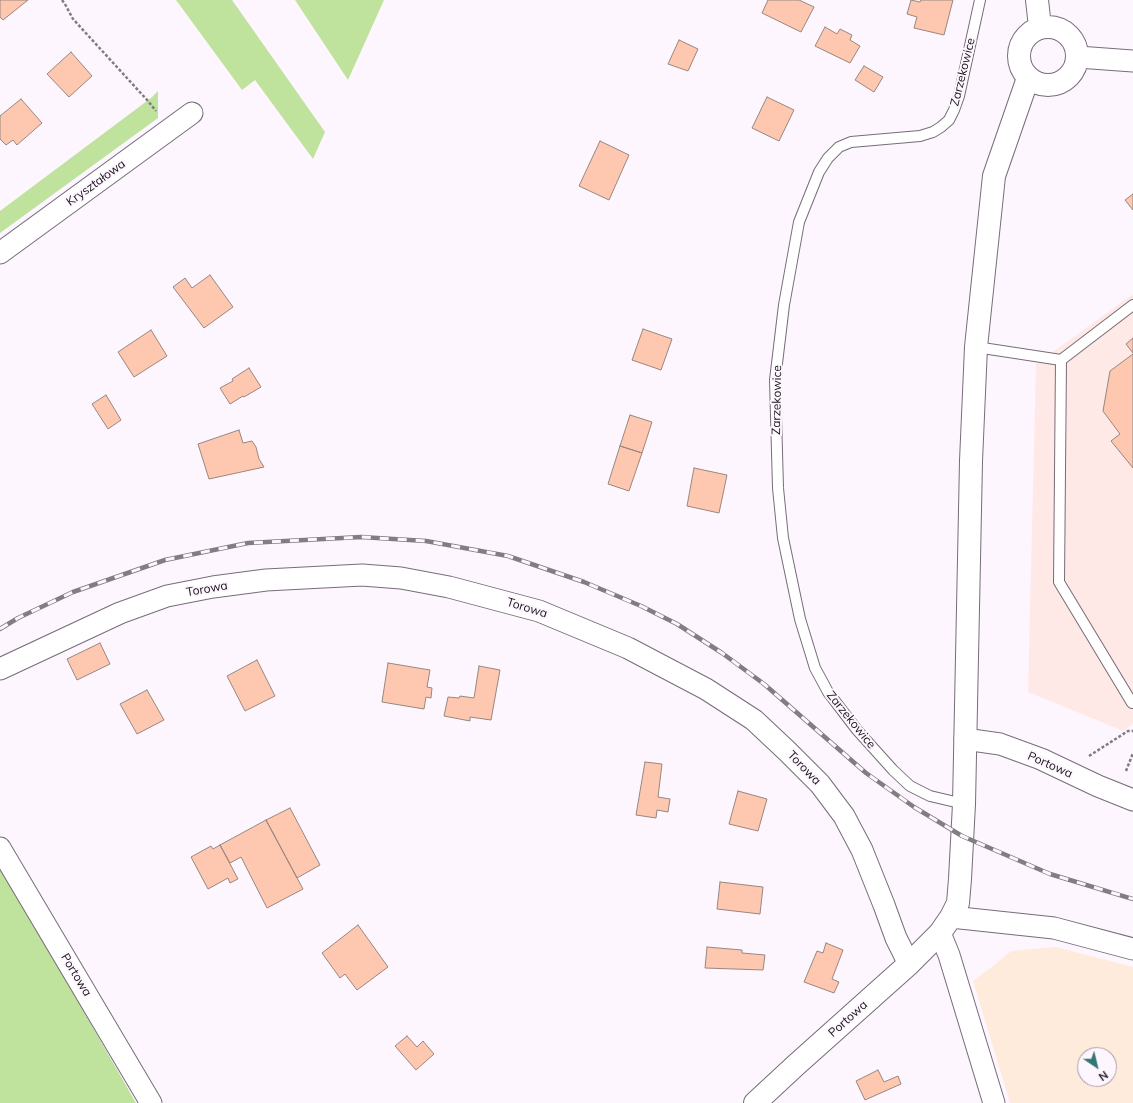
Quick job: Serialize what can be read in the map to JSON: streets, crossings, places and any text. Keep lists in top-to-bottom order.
{
  "streets": {
    "street": ["Kryształowa", "Torowa", "Portowa"],
    "lane": ["Zarzekowice"]
  },
  "crossings": [
    ["Torowa", "Portowa"]
  ],
  "north": "bottom right"
}
